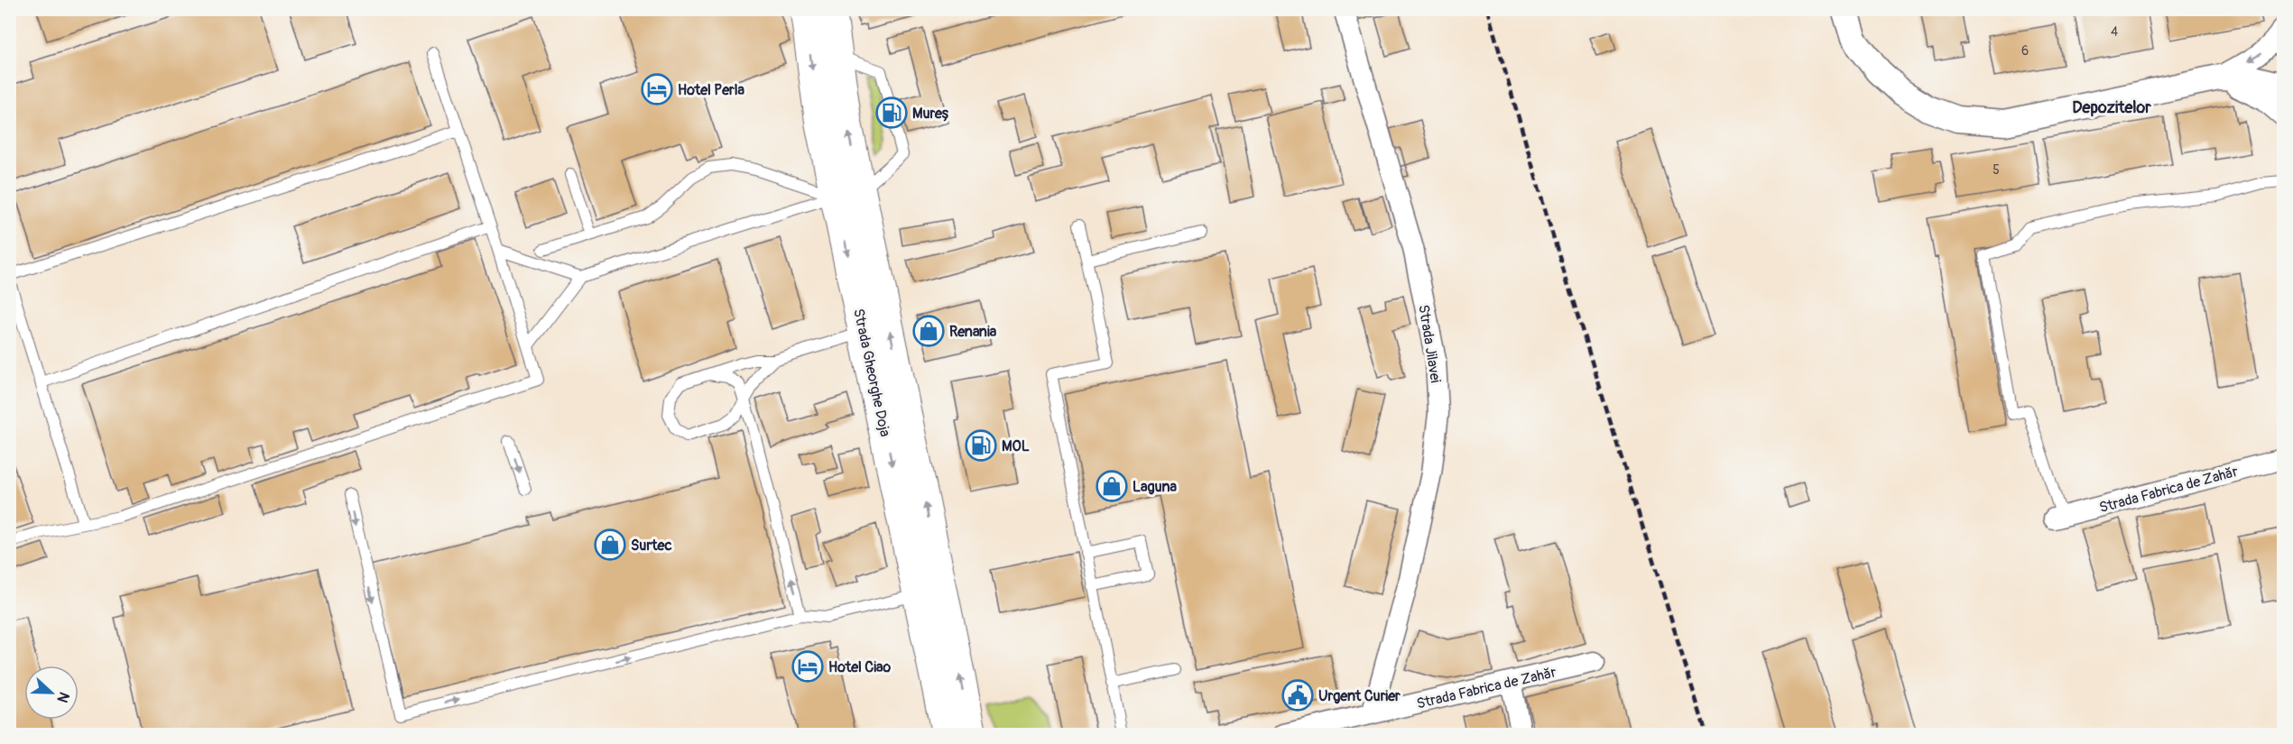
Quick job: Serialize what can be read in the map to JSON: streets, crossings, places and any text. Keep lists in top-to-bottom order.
{
  "streets": {
    "main road": ["Strada Gheorghe Doja"],
    "street": ["Strada Jilavei", "Strada Fabrica de Zahăr"]
  },
  "crossings": [
    ["Strada Jilavei", "Strada Fabrica de Zahăr"]
  ],
  "districts": ["Depozitelor"],
  "places": {
    "hotel": ["Hotel Perla", "Hotel Ciao"],
    "fuel station": ["Mureș", "MOL"],
    "shop": ["Renania", "Laguna", "Surtec"],
    "public building": ["Urgent Curier"]
  },
  "house_numbers": ["4", "6", "5"],
  "north": "right"
}
